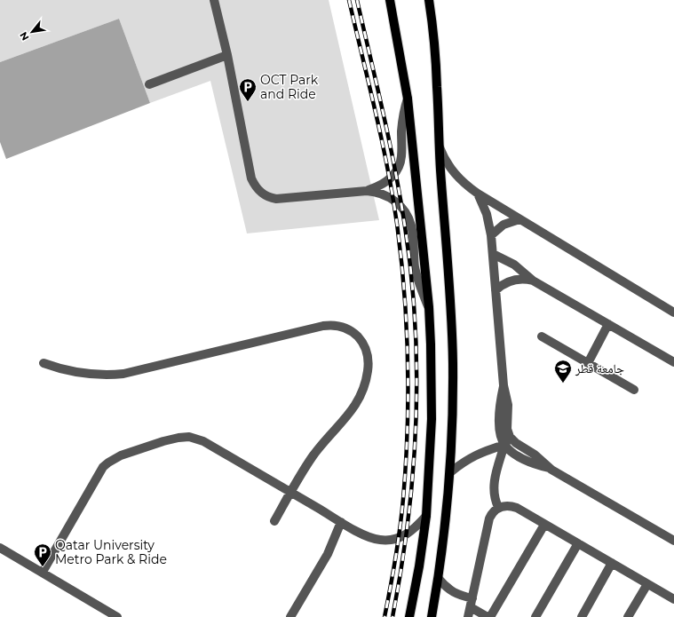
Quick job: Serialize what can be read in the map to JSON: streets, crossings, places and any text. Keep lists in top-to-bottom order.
{
  "places": {
    "parking": ["OCT Park and Ride", "Qatar University Metro Park & Ride"],
    "school or university": ["جامعة قطر"]
  },
  "north": "bottom left"
}
